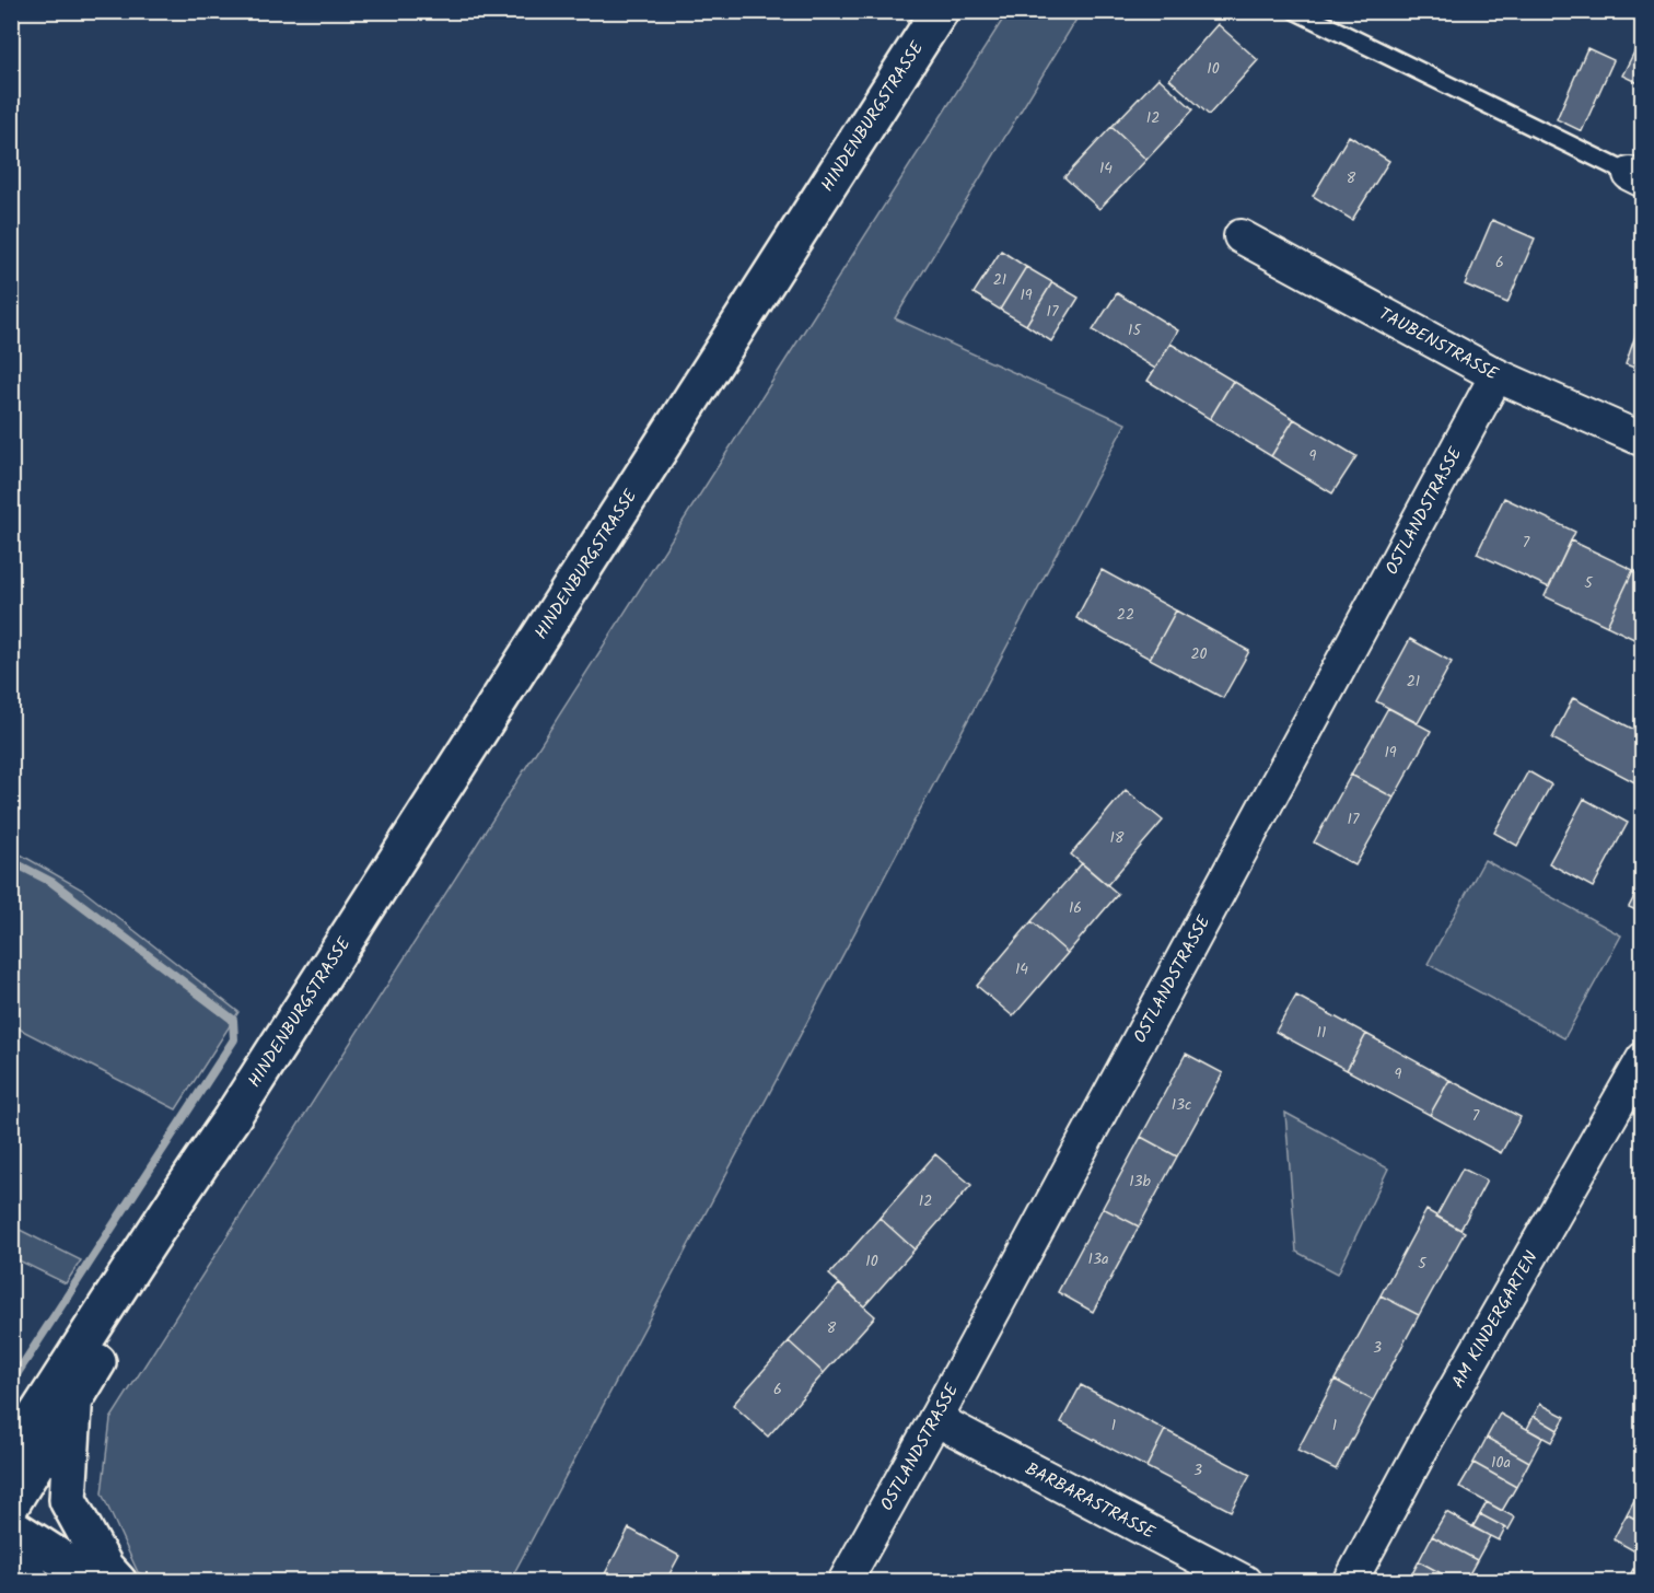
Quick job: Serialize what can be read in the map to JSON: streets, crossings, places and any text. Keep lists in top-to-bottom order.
{
  "streets": {
    "main road": ["HINDENBURGSTRASSE"],
    "street": [
      "TAUBENSTRASSE",
      "OSTLANDSTRASSE",
      "AM KINDERGARTEN",
      "BARBARASTRASSE"
    ]
  },
  "crossings": [
    ["TAUBENSTRASSE", "OSTLANDSTRASSE"],
    ["OSTLANDSTRASSE", "BARBARASTRASSE"]
  ],
  "house_numbers": [
    "10",
    "12",
    "14",
    "8",
    "6",
    "21",
    "19",
    "17",
    "15",
    "9",
    "7",
    "5",
    "22",
    "20",
    "21",
    "19",
    "17",
    "18",
    "16",
    "14",
    "11",
    "9",
    "13c",
    "7",
    "13b",
    "12",
    "13a",
    "10",
    "5",
    "8",
    "3",
    "6",
    "1",
    "1",
    "10a",
    "3"
  ]
}
